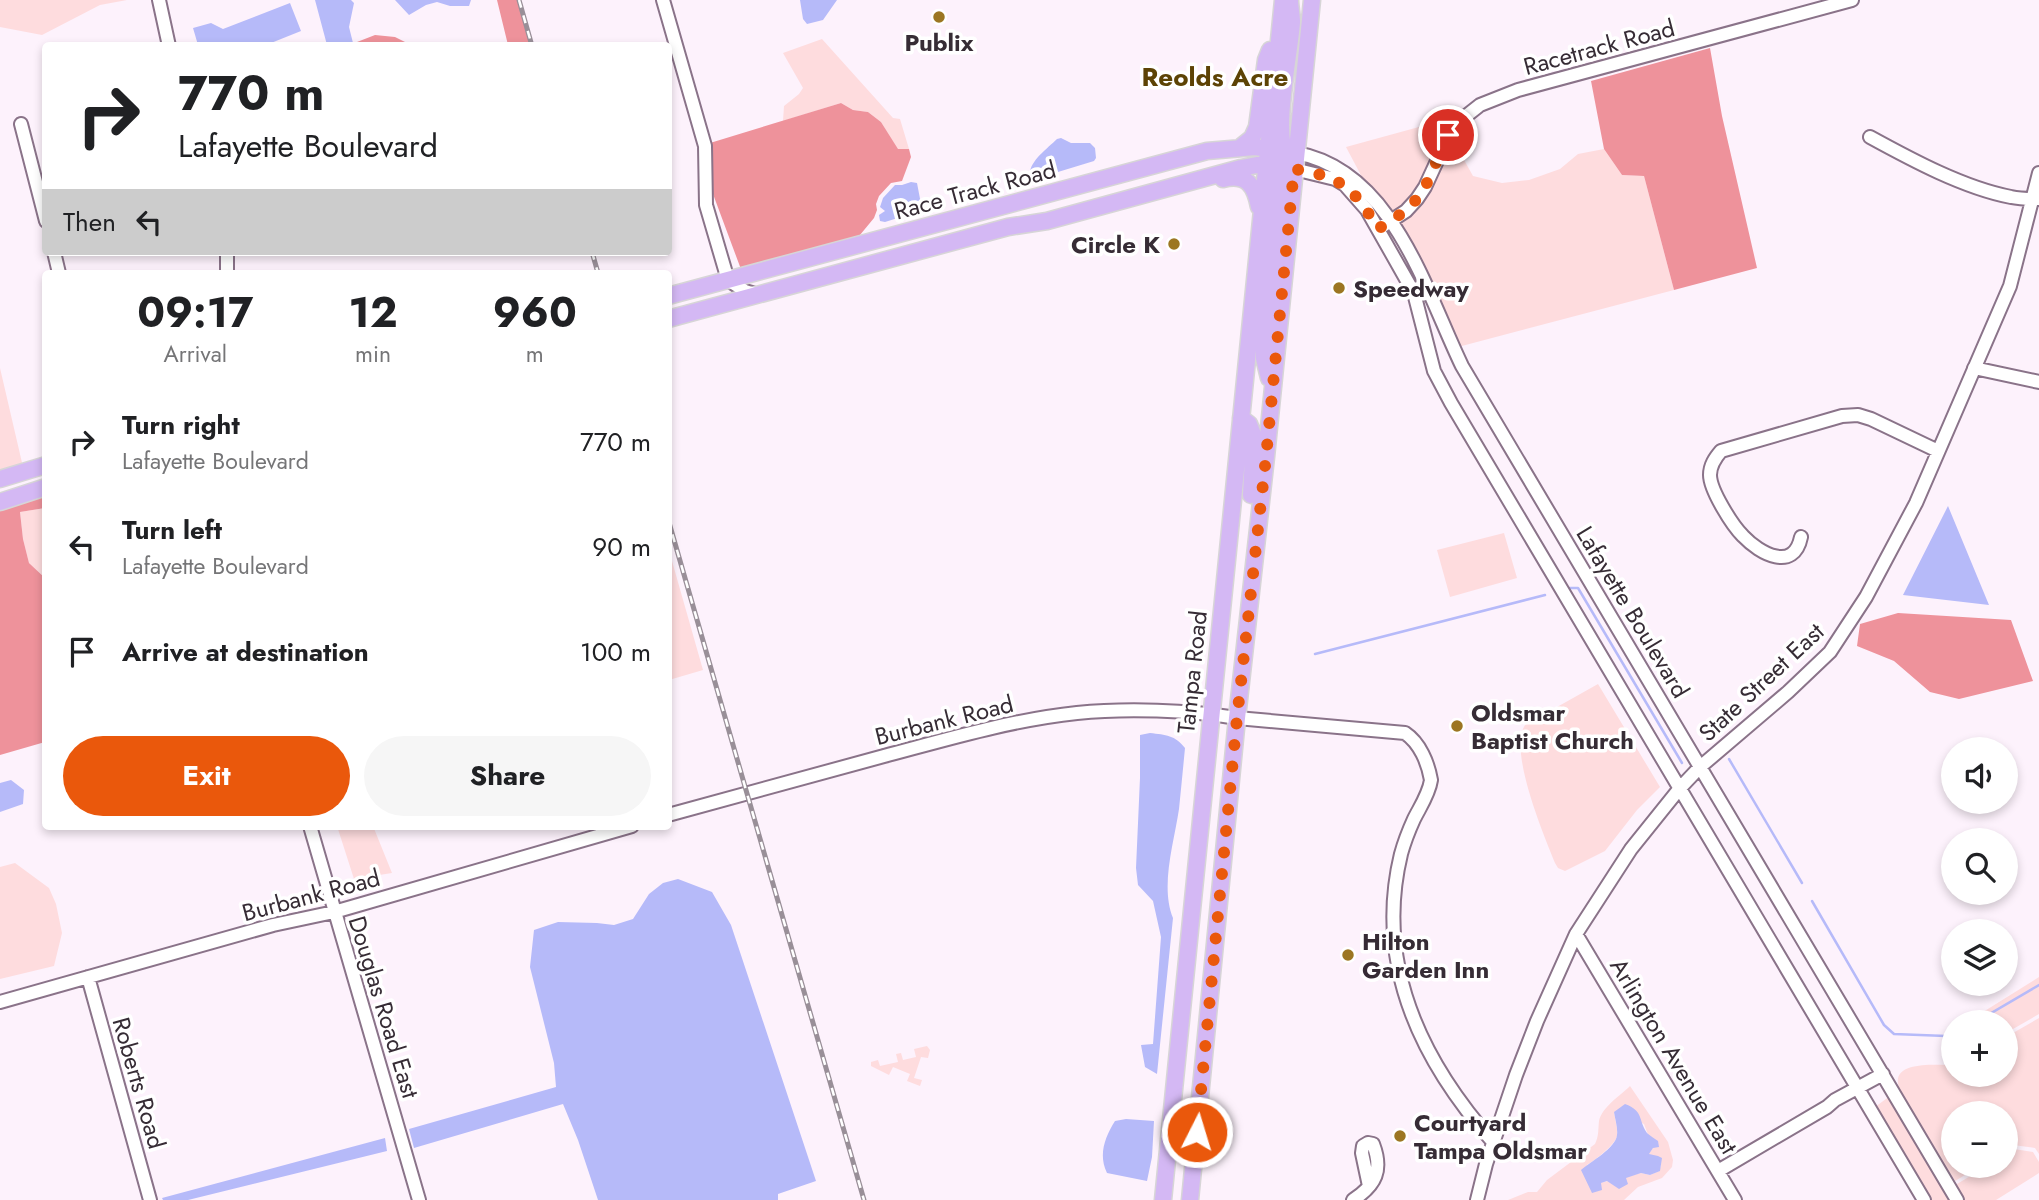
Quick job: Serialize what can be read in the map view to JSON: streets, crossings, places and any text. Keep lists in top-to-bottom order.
{
  "streets": {
    "main road": ["Race Track Road", "Tampa Road"],
    "street": [
      "Racetrack Road",
      "Lafayette Boulevard",
      "State Street East",
      "Burbank Road",
      "Douglas Road East",
      "Arlington Avenue East",
      "Roberts Road"
    ]
  },
  "crossings": [
    ["Racetrack Road", "Lafayette Boulevard"],
    ["Race Track Road", "Lafayette Boulevard"],
    ["Race Track Road", "Tampa Road"],
    ["Lafayette Boulevard", "Tampa Road"],
    ["Lafayette Boulevard", "State Street East"],
    ["Tampa Road", "Burbank Road"],
    ["State Street East", "Burbank Road"],
    ["State Street East", "Arlington Avenue East"],
    ["Burbank Road", "Douglas Road East"],
    ["Burbank Road", "Roberts Road"]
  ],
  "districts": ["Reolds Acre"],
  "places": [
    "Publix",
    "Circle K",
    "Speedway",
    "Oldsmar Baptist Church",
    "Hilton Garden Inn",
    "Courtyard Tampa Oldsmar"
  ],
  "page": {
    "turn": ["770 m", "Lafayette Boulevard"],
    "then": "Then",
    "eta": [
      "09:17",
      "Arrival",
      "12",
      "min",
      "960",
      "m"
    ],
    "list": [
      {
        "name": "Turn right",
        "note": "Lafayette Boulevard",
        "value": "770 m"
      },
      {
        "name": "Turn left",
        "note": "Lafayette Boulevard",
        "value": "90 m"
      },
      {
        "name": "Arrive at destination",
        "value": "100 m"
      }
    ],
    "buttons": ["Exit", "Share"],
    "map_buttons": ["+", "−"]
  }
}
